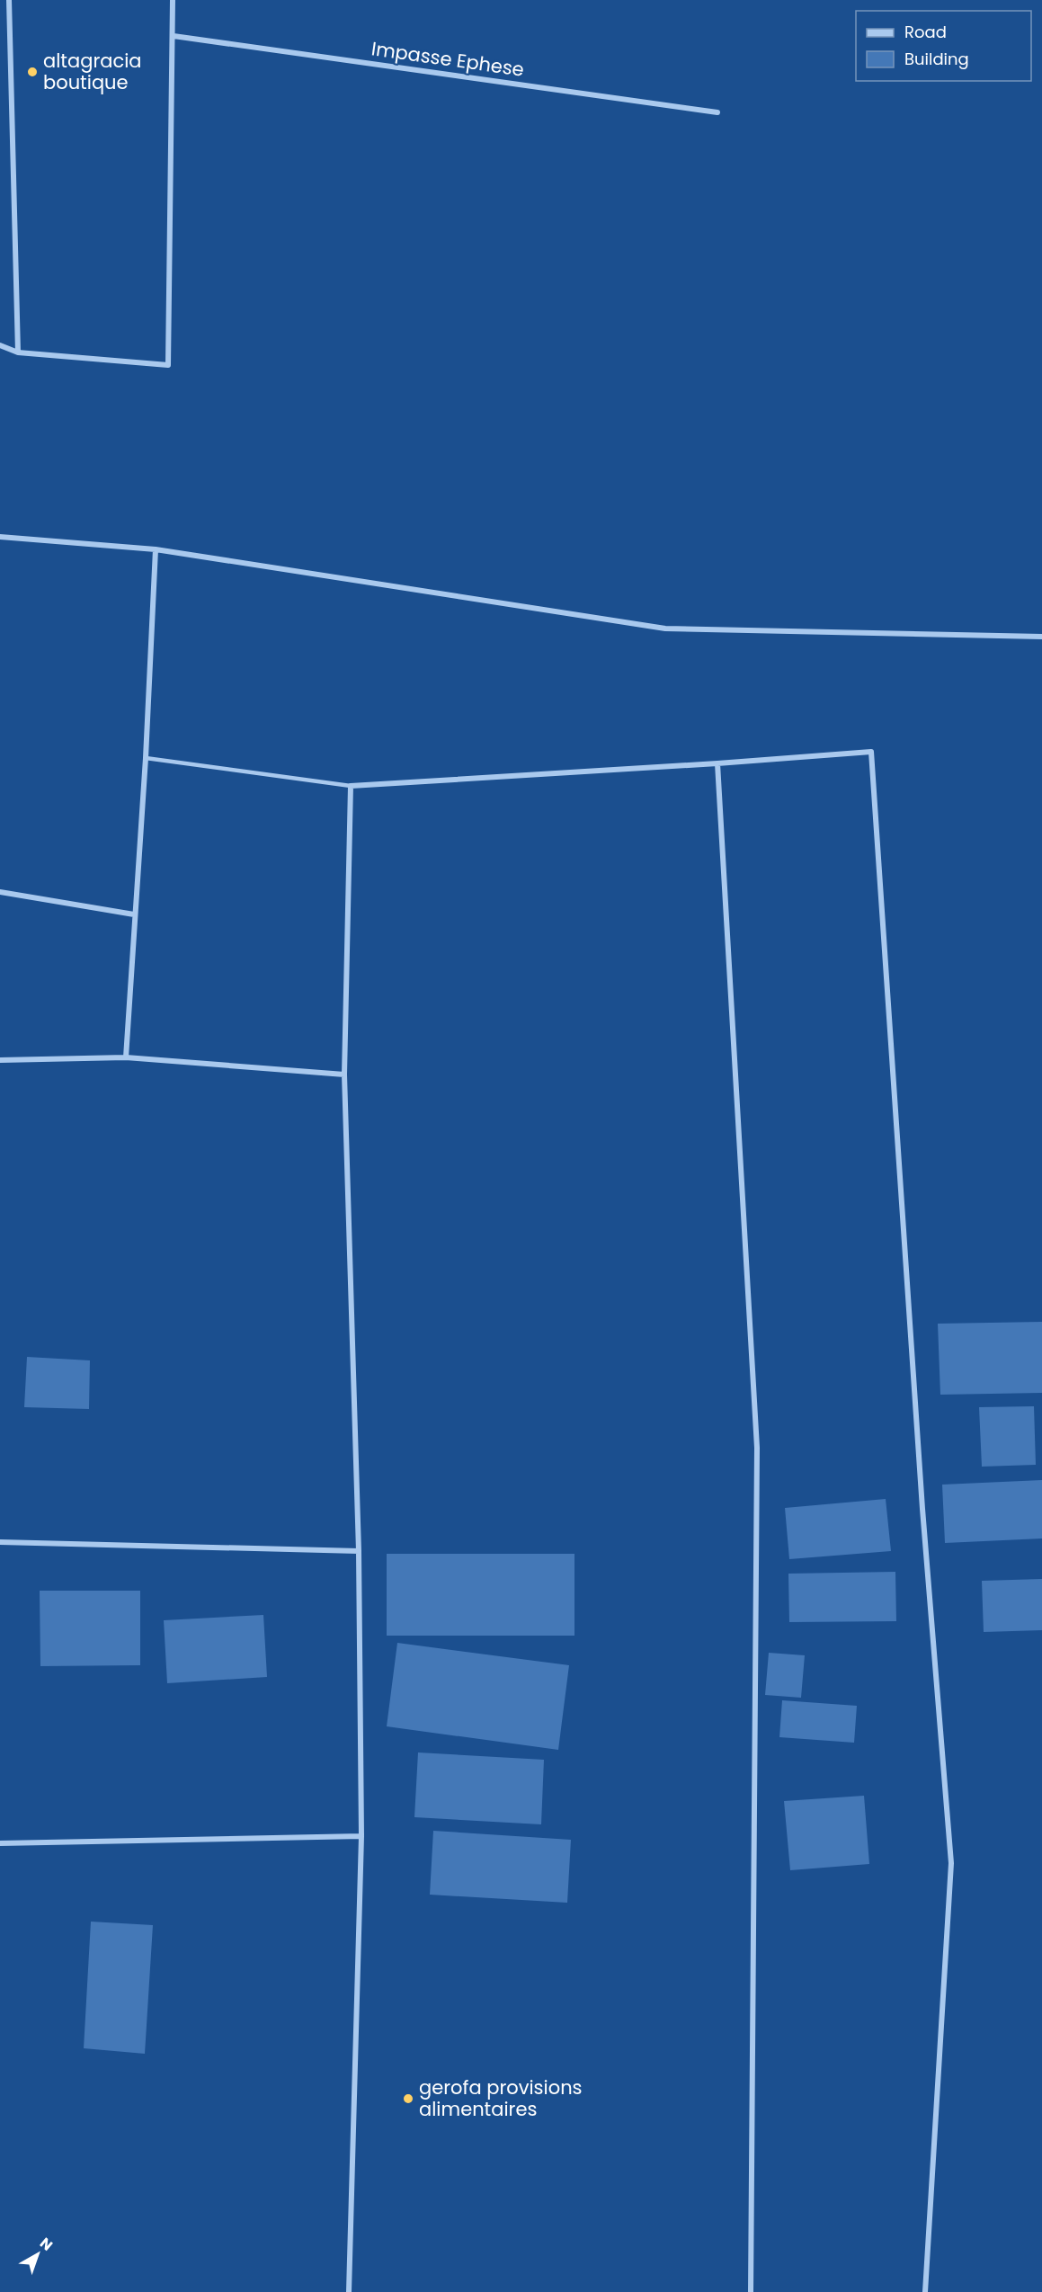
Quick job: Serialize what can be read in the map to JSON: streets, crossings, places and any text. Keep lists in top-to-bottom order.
{
  "streets": {
    "street": ["Impasse Ephese"]
  },
  "places": ["altagracia boutique", "gerofa provisions alimentaires"],
  "legend": ["Road", "Building"],
  "north": "top right"
}
